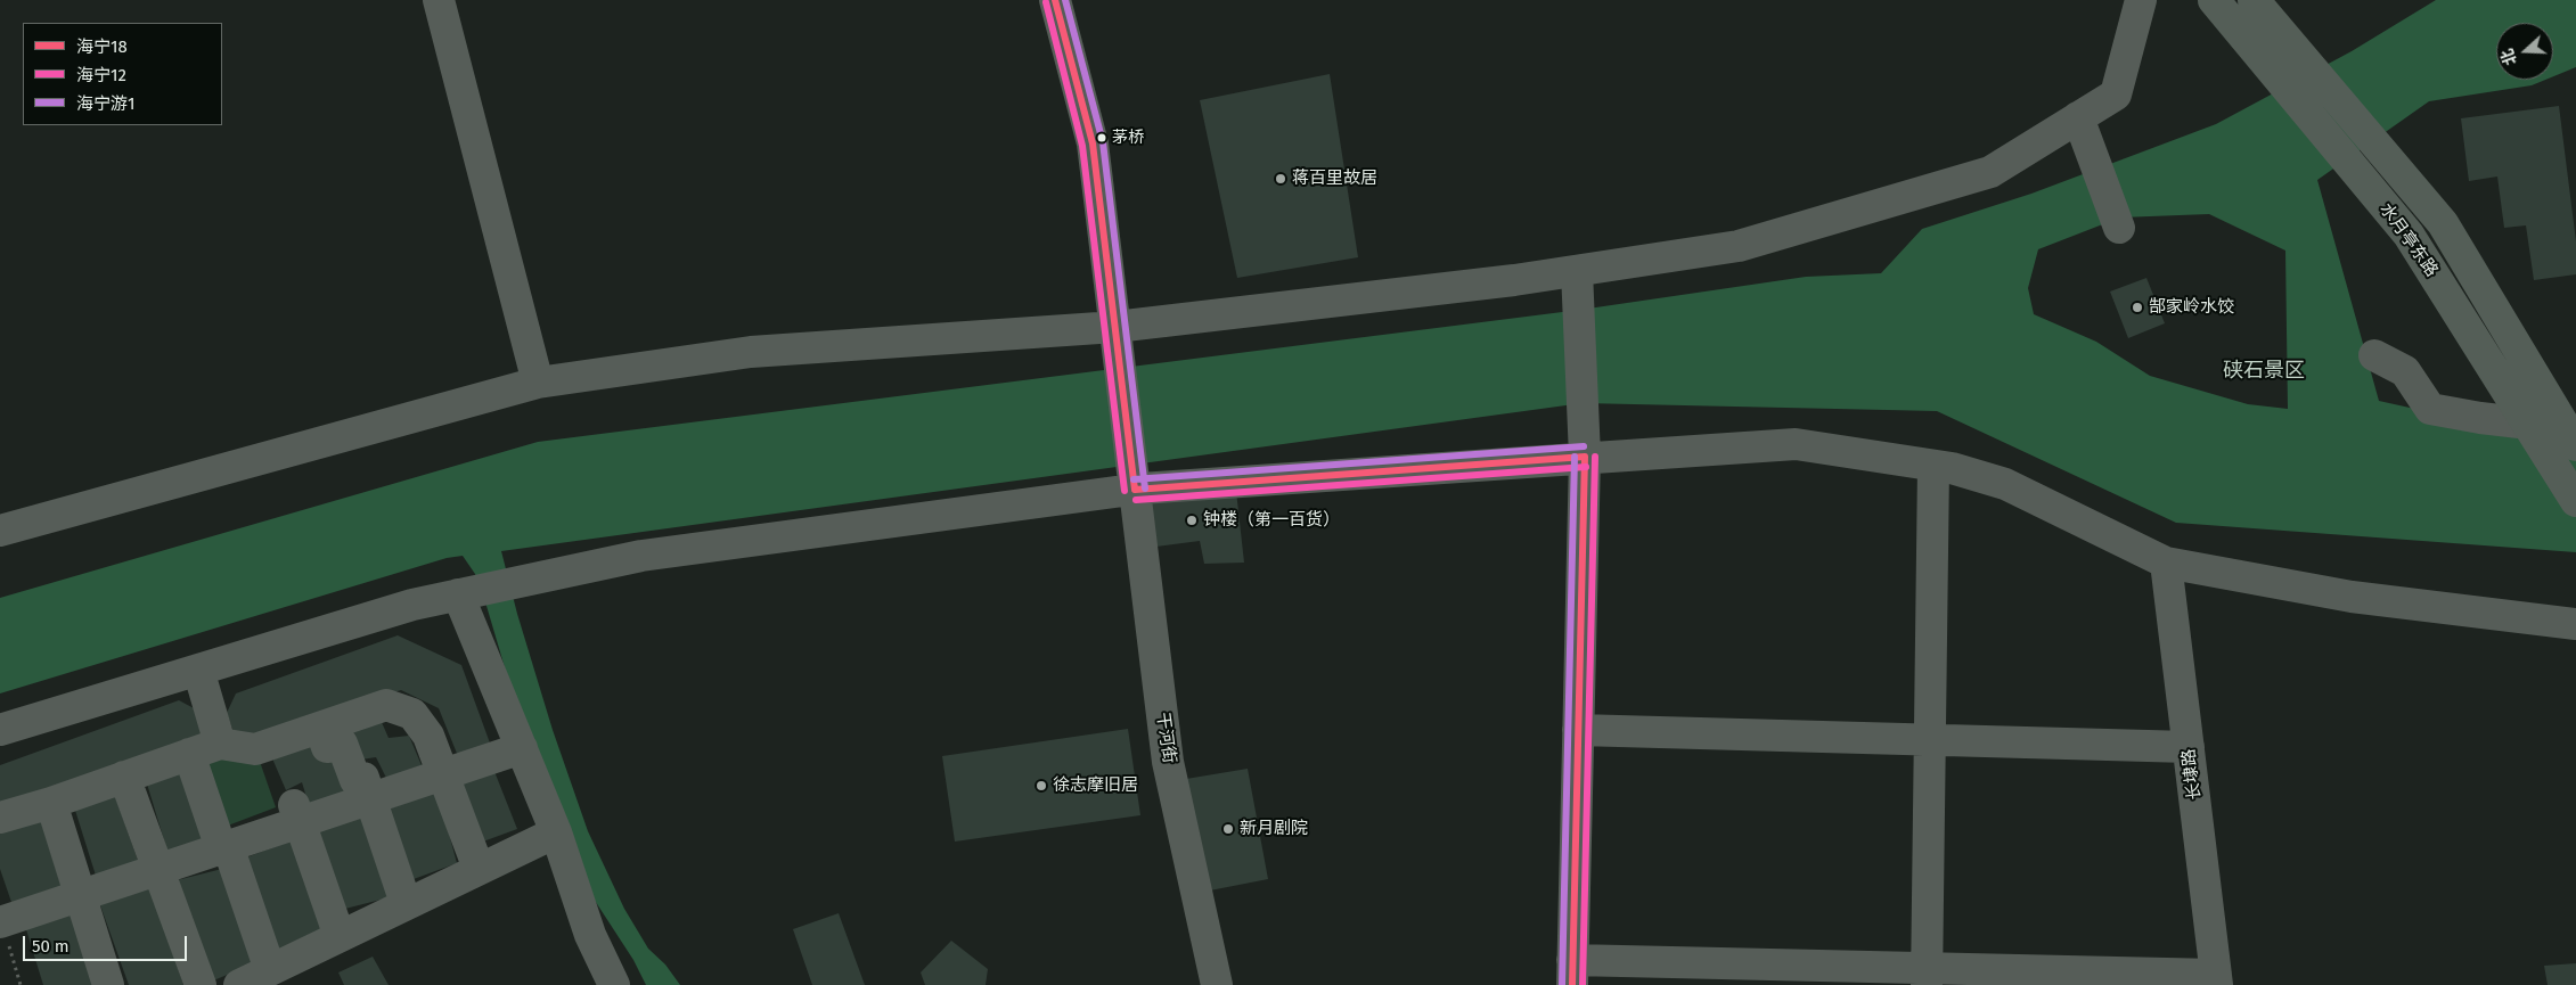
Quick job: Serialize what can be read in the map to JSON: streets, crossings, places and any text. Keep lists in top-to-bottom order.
{
  "streets": {
    "main road": ["水月亭东路"],
    "street": ["干河街", "长埭路"]
  },
  "districts": ["硖石景区"],
  "places": [
    "茅桥",
    "蒋百里故居",
    "郜家岭水饺",
    "钟楼（第一百货）",
    "徐志摩旧居",
    "新月剧院"
  ],
  "lines": ["transit line 海宁18", "transit line 海宁游1", "transit line 海宁12"],
  "legend": ["海宁18", "海宁12", "海宁游1"],
  "scale_bar": "50 m",
  "north": "left"
}
